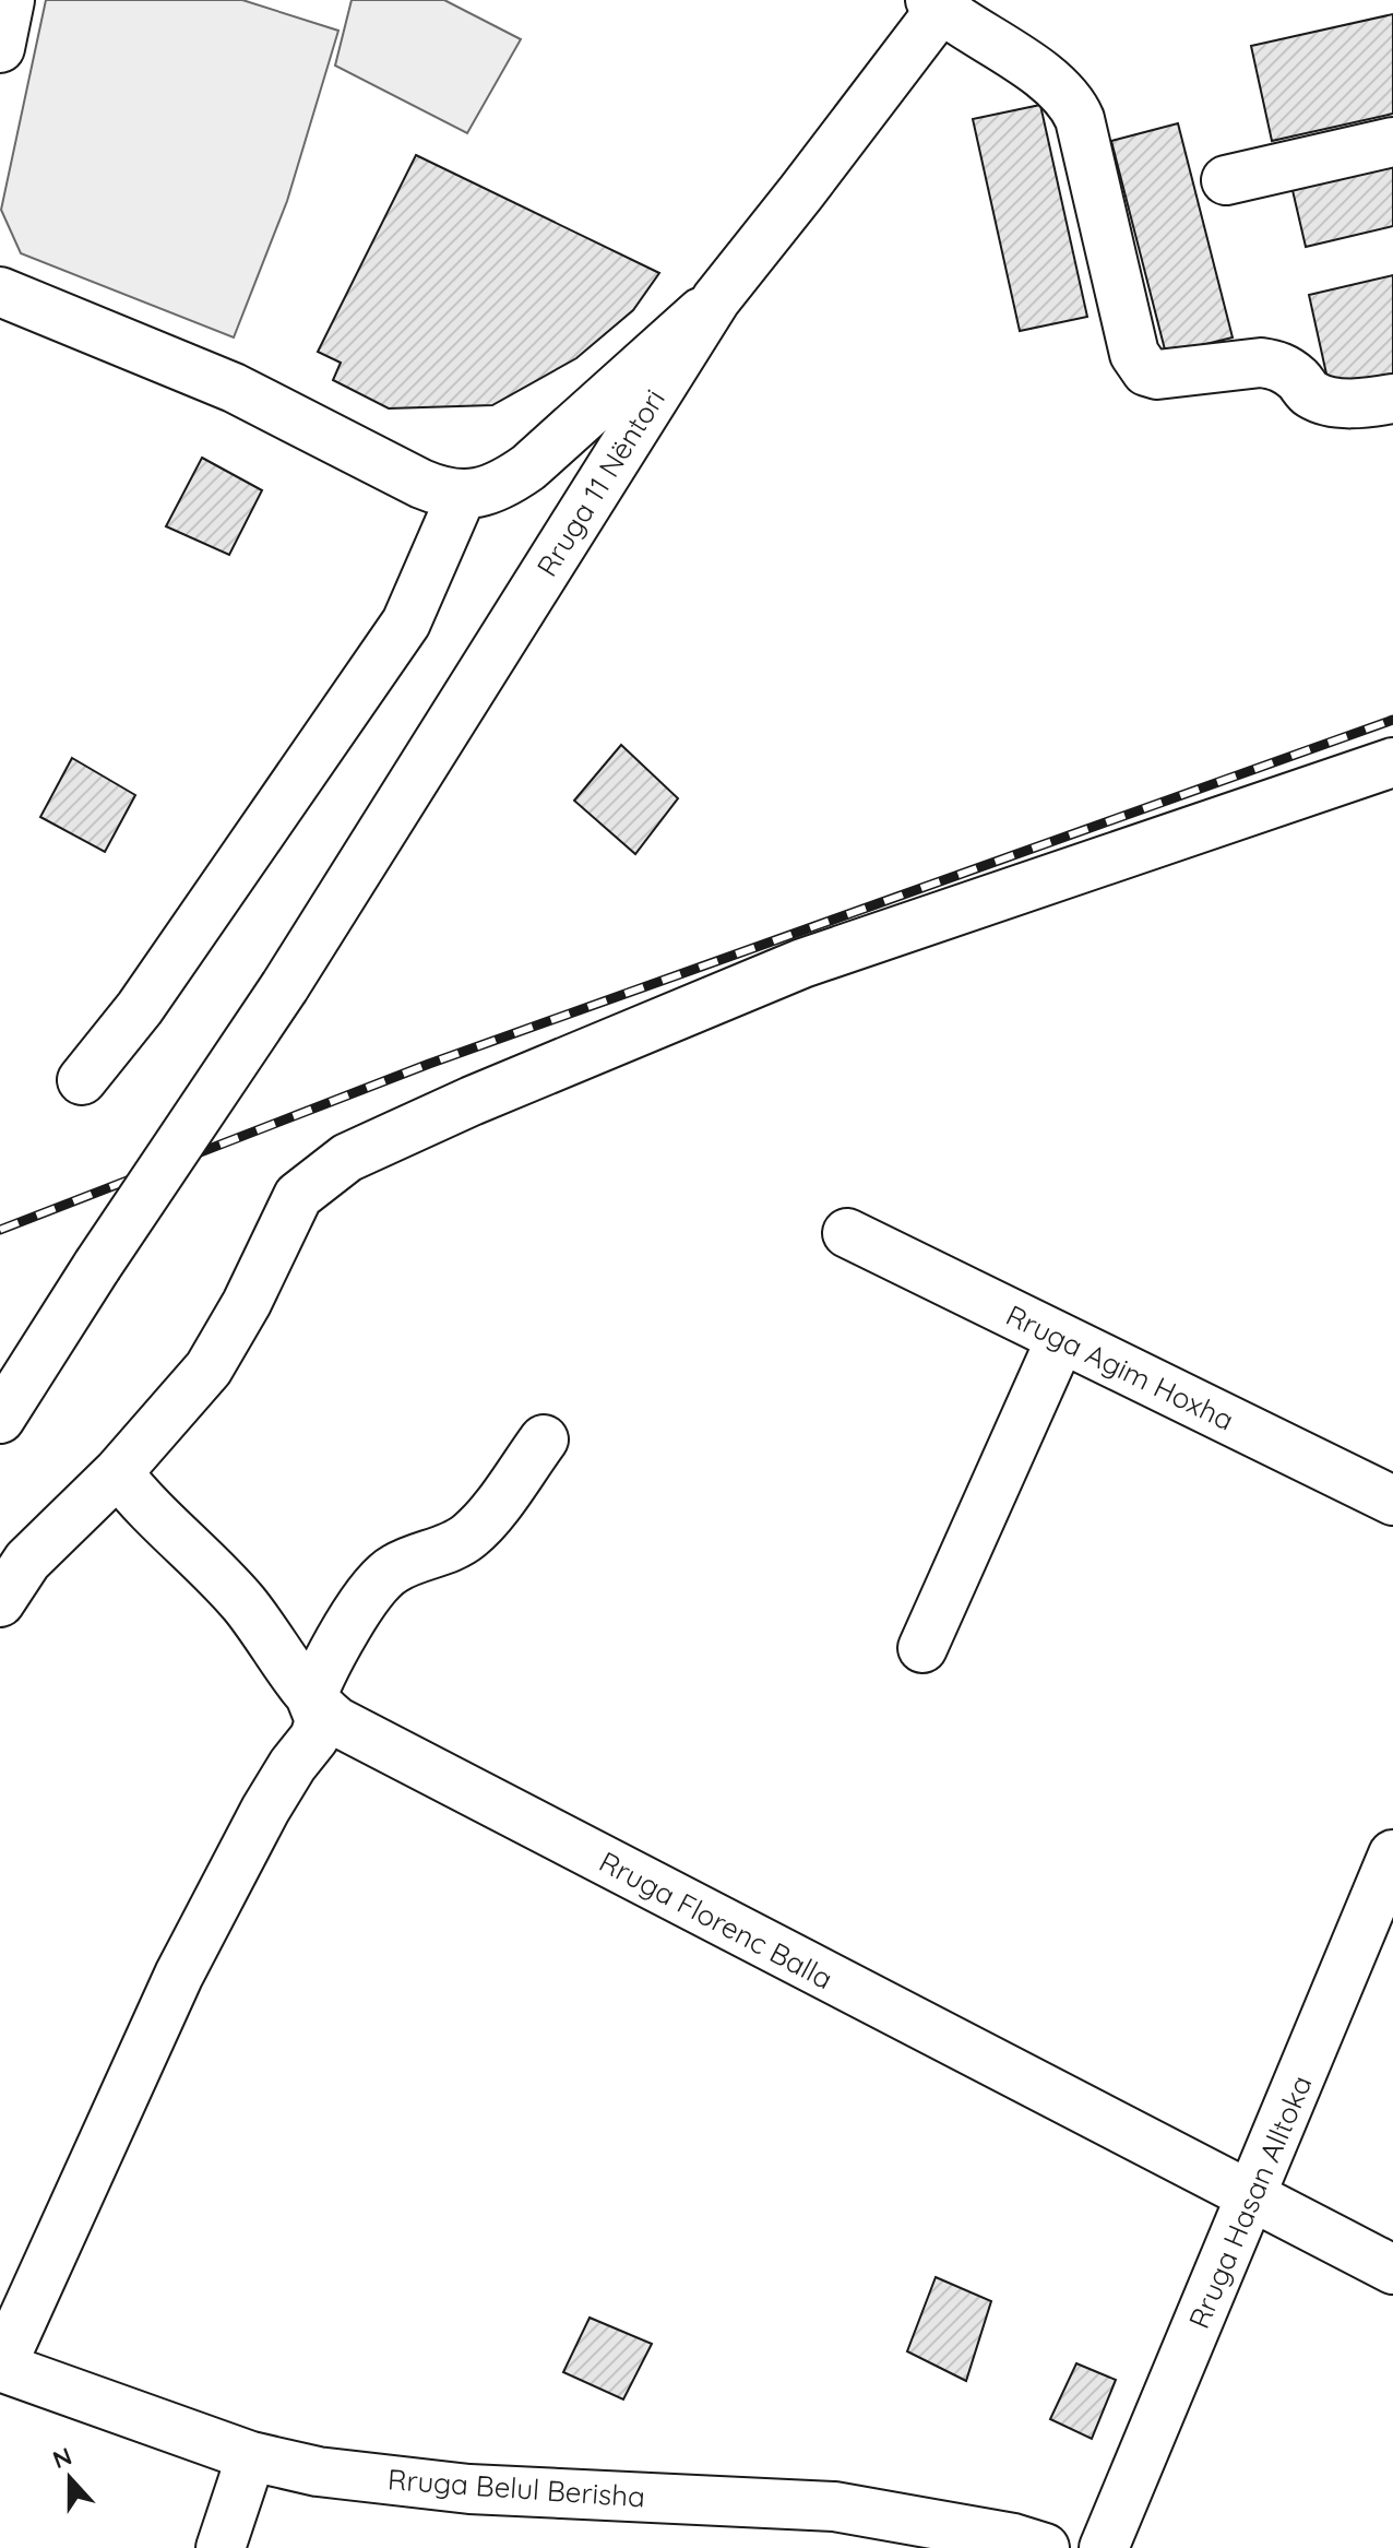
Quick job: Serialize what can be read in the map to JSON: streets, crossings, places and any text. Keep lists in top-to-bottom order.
{
  "streets": {
    "street": [
      "Rruga 11 Nëntori",
      "Rruga Agim Hoxha",
      "Rruga Florenc Balla",
      "Rruga Hasan Alltoka",
      "Rruga Belul Berisha"
    ]
  },
  "crossings": [
    ["Rruga Florenc Balla", "Rruga Hasan Alltoka"]
  ],
  "north": "top"
}
